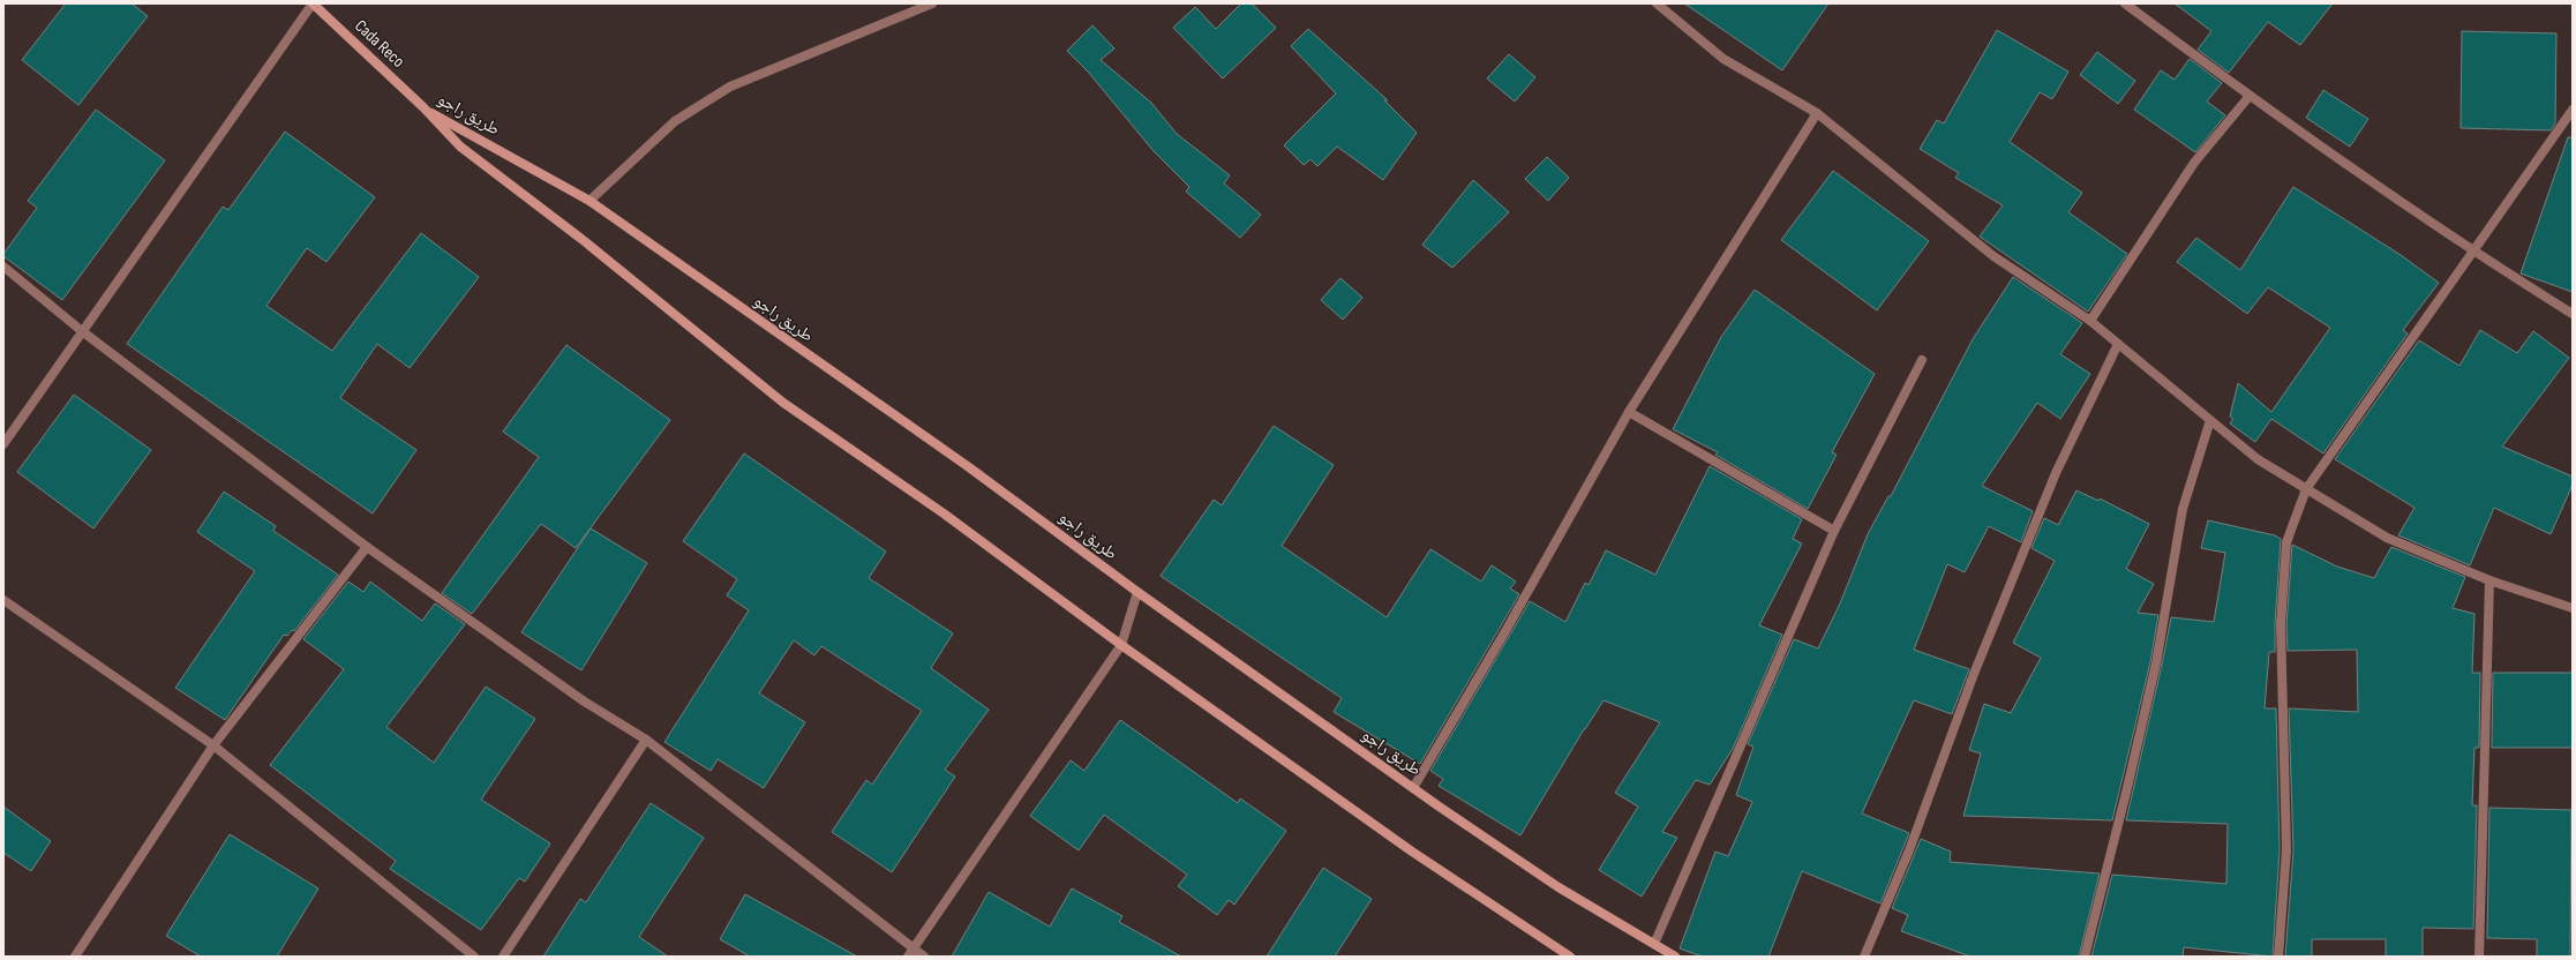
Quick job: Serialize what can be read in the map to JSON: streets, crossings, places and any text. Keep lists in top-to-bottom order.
{
  "streets": {
    "main road": ["Cada Reco", "طريق راجو"]
  },
  "crossings": [
    ["Cada Reco", "طريق راجو"]
  ]
}
